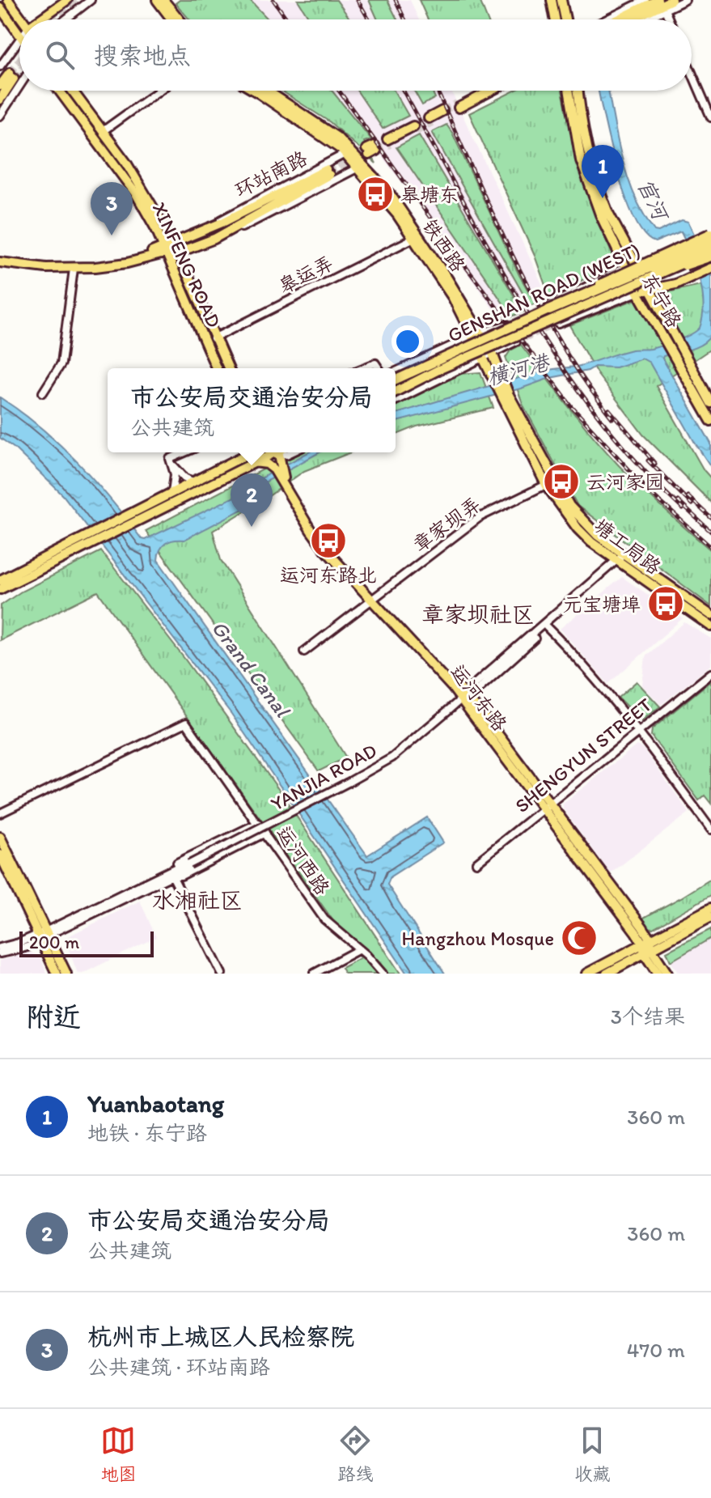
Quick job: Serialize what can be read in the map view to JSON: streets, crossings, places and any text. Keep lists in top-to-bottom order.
{
  "streets": {
    "main road": [
      "环站南路",
      "铁西路",
      "XINFENG ROAD",
      "GENSHAN ROAD (WEST)",
      "东宁路",
      "塘工局路",
      "运河东路"
    ],
    "street": [
      "皋运弄",
      "章家坝弄",
      "SHENGYUN STREET",
      "YANJIA ROAD",
      "运河西路"
    ]
  },
  "crossings": [
    ["环站南路", "铁西路"],
    ["环站南路", "XINFENG ROAD"],
    ["铁西路", "皋运弄"],
    ["铁西路", "塘工局路"],
    ["XINFENG ROAD", "皋运弄"],
    ["GENSHAN ROAD (WEST)", "东宁路"],
    ["章家坝弄", "塘工局路"],
    ["章家坝弄", "运河东路"],
    ["塘工局路", "YANJIA ROAD"],
    ["运河东路", "SHENGYUN STREET"],
    ["运河东路", "YANJIA ROAD"],
    ["YANJIA ROAD", "运河西路"]
  ],
  "districts": ["章家坝社区", "水湘社区"],
  "water": ["官河", "横河港", "Grand Canal"],
  "places": {
    "bus stop": [
      "皋塘东",
      "云河家园",
      "运河东路北",
      "元宝塘埠"
    ],
    "mosque": ["Hangzhou Mosque"]
  },
  "scale_bar": "200 m",
  "page": {
    "search": "搜索地点",
    "pins": ["1", "3", "2"],
    "popup": ["市公安局交通治安分局", "公共建筑"],
    "scale": "200 m",
    "heading": ["附近", "3个结果"],
    "list": [
      {
        "mark": "1",
        "name": "Yuanbaotang",
        "note": "地铁 · 东宁路",
        "value": "360 m"
      },
      {
        "mark": "2",
        "name": "市公安局交通治安分局",
        "note": "公共建筑",
        "value": "360 m"
      },
      {
        "mark": "3",
        "name": "杭州市上城区人民检察院",
        "note": "公共建筑 · 环站南路",
        "value": "470 m"
      }
    ],
    "nav": ["地图", "路线", "收藏"]
  }
}
